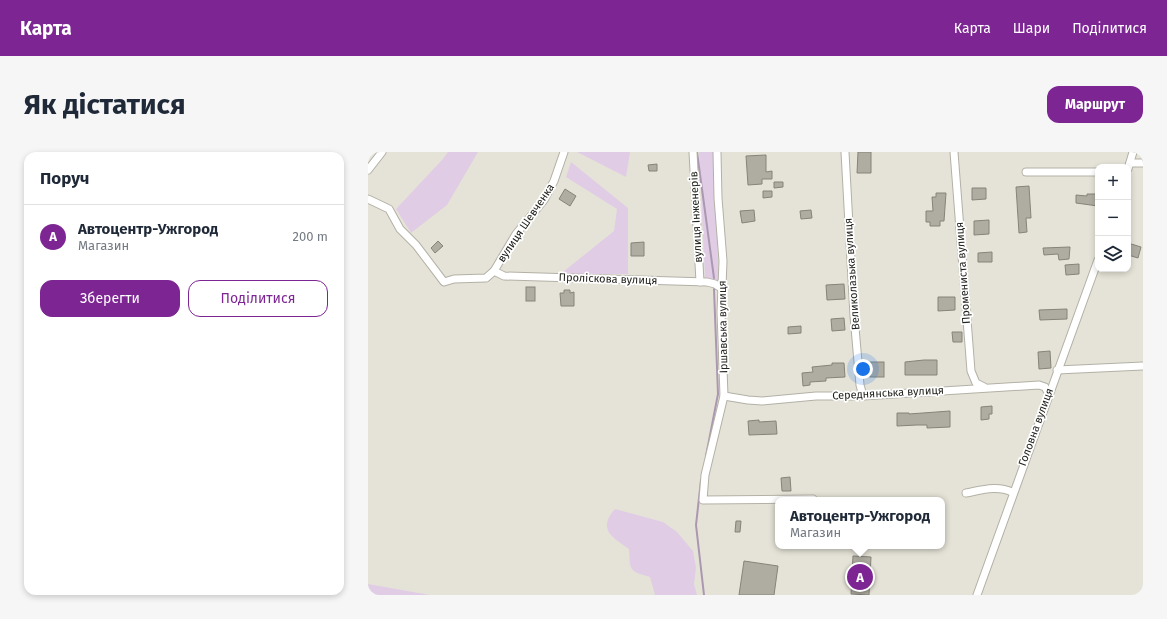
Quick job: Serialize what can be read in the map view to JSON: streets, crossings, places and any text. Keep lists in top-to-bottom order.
{
  "streets": {
    "street": [
      "вулиця Інженерів",
      "вулиця Шевченка",
      "Промениста вулиця",
      "Великолазька вулиця",
      "Проліскова вулиця",
      "Іршавська вулиця",
      "Середнянська вулиця",
      "Головна вулиця"
    ]
  },
  "crossings": [
    ["вулиця Інженерів", "Проліскова вулиця"],
    ["вулиця Шевченка", "Проліскова вулиця"],
    ["Промениста вулиця", "Середнянська вулиця"],
    ["Великолазька вулиця", "Середнянська вулиця"],
    ["Проліскова вулиця", "Іршавська вулиця"],
    ["Іршавська вулиця", "Середнянська вулиця"],
    ["Середнянська вулиця", "Головна вулиця"]
  ],
  "page": {
    "header": "Карта",
    "nav": ["Карта", "Шари", "Поділитися"],
    "buttons": [
      "Маршрут",
      ["Зберегти", "Поділитися"]
    ],
    "title": "Як дістатися",
    "heading": "Поруч",
    "map_buttons": ["+", "−"],
    "list": [
      {
        "mark": "A",
        "name": "Автоцентр-Ужгород",
        "note": "Магазин",
        "value": "200 m"
      }
    ],
    "popup": ["Автоцентр-Ужгород", "Магазин"],
    "pins": "A"
  }
}
